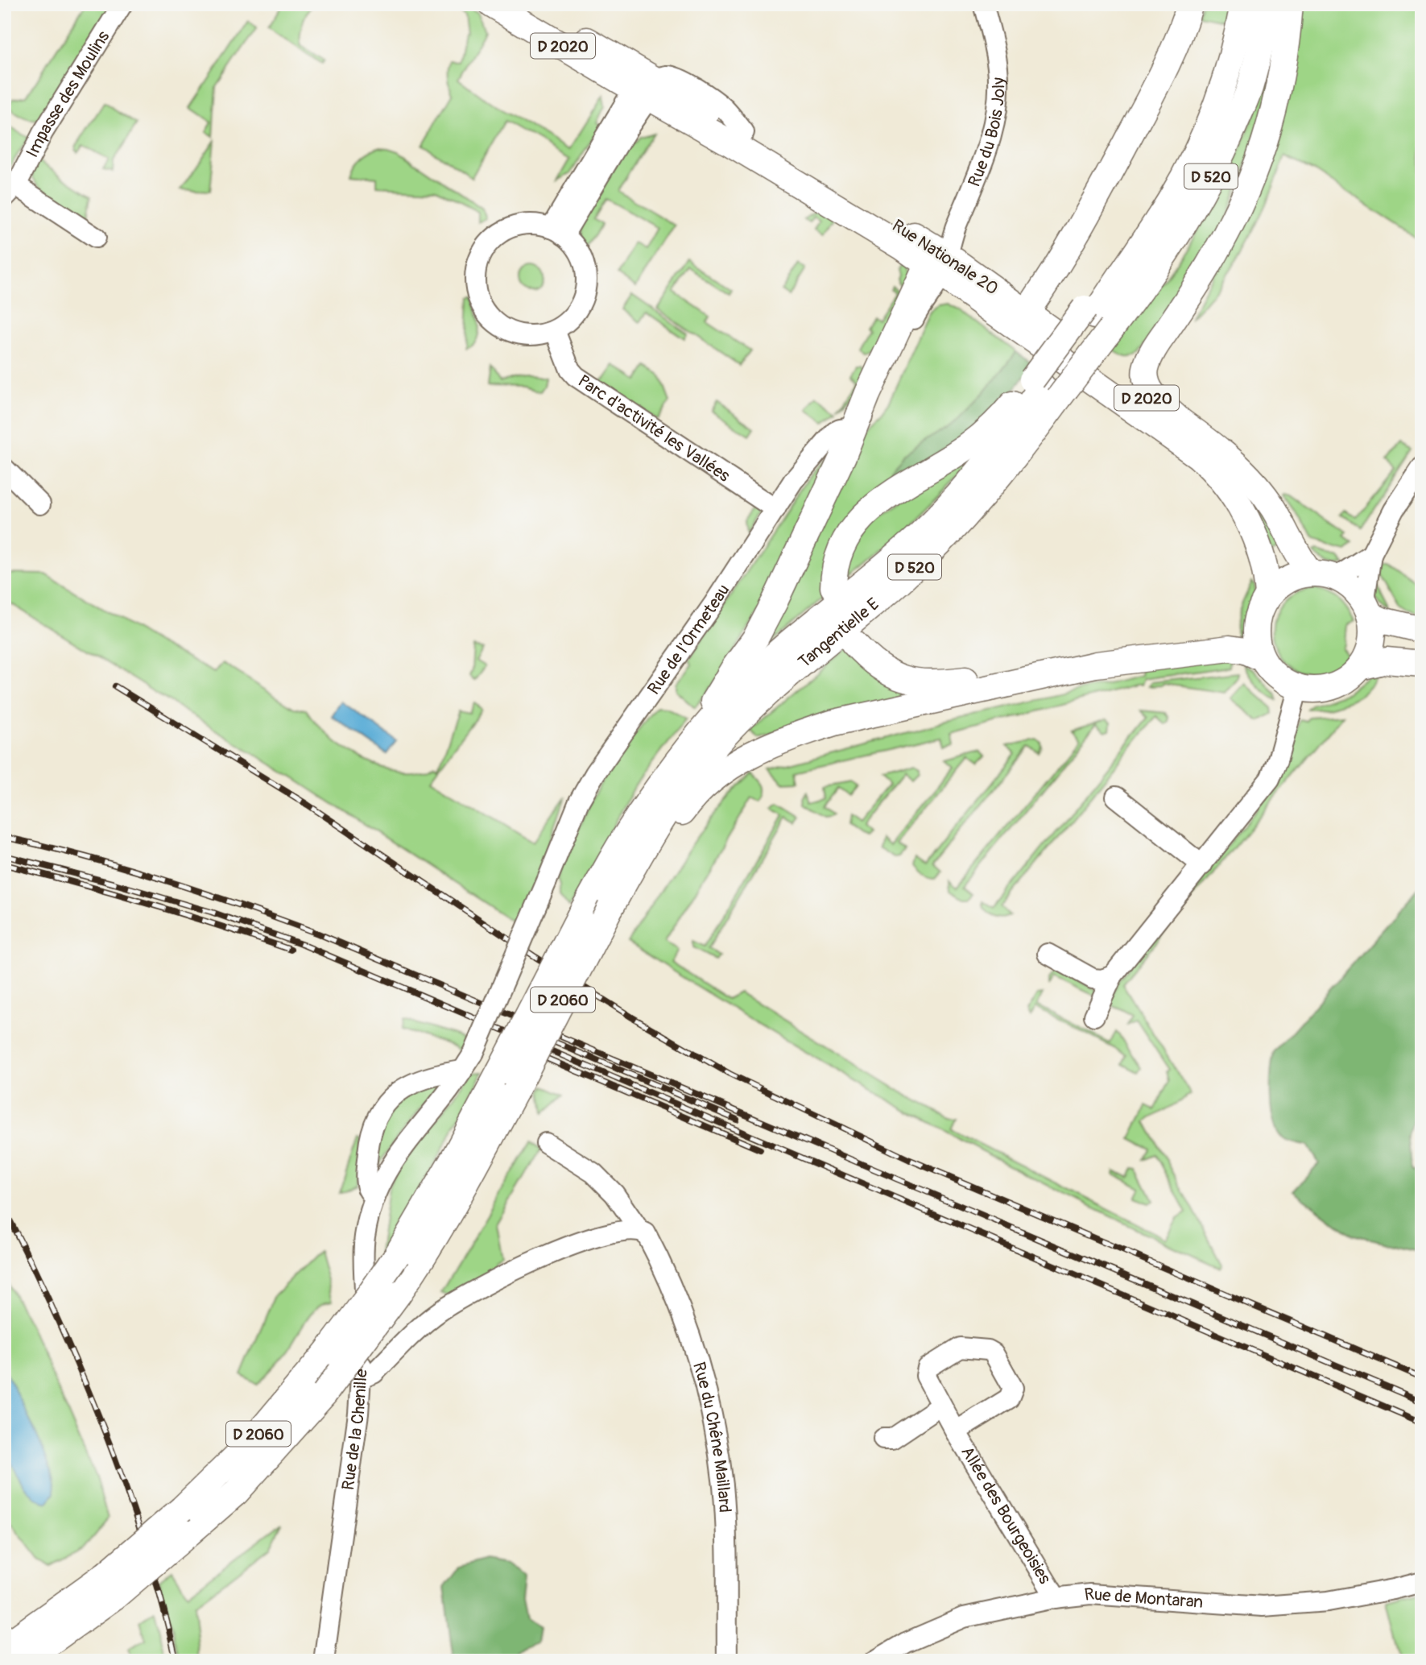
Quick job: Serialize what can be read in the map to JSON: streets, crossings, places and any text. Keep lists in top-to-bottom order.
{
  "streets": {
    "main road": [
      "D 2020",
      "D 520",
      "Rue Nationale 20",
      "D 2060"
    ],
    "street": [
      "Impasse des Moulins",
      "Rue du Bois Joly",
      "Parc d'activité les Vallées",
      "Rue de l'Ormeteau",
      "Rue de la Chenille",
      "Rue du Chêne Maillard",
      "Allée des Bourgeoisies",
      "Rue de Montaran"
    ]
  },
  "crossings": [
    ["Rue du Bois Joly", "Rue Nationale 20"],
    ["D 520", "D 2060"],
    ["Parc d'activité les Vallées", "Rue de l'Ormeteau"],
    ["Rue de l'Ormeteau", "Rue de la Chenille"],
    ["Allée des Bourgeoisies", "Rue de Montaran"]
  ]
}
